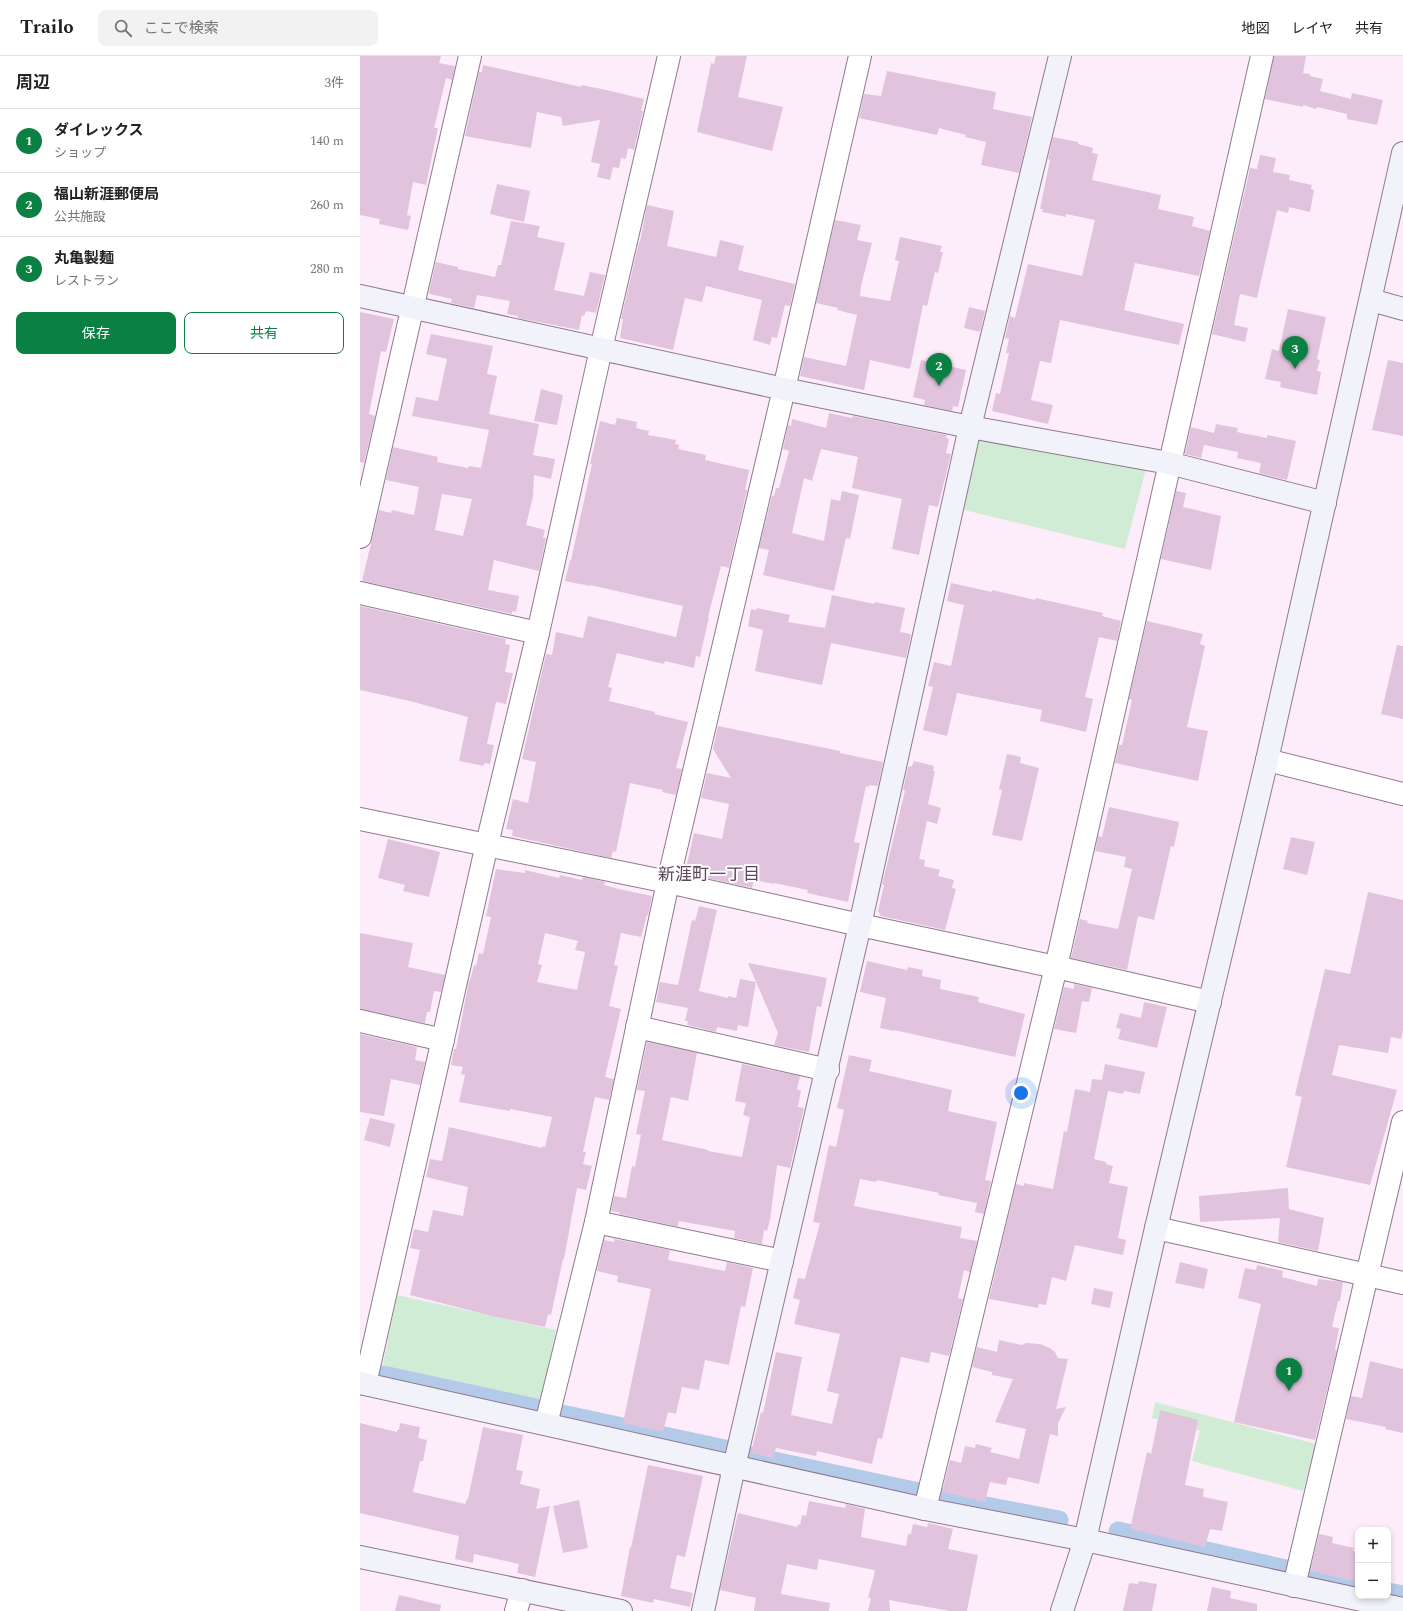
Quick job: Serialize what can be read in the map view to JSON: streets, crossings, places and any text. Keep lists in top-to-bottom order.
{
  "districts": ["新涯町一丁目"],
  "page": {
    "header": "Trailo",
    "search": "ここで検索",
    "nav": ["地図", "レイヤ", "共有"],
    "heading": ["周辺", "3件"],
    "list": [
      {
        "mark": "1",
        "name": "ダイレックス",
        "note": "ショップ",
        "value": "140 m"
      },
      {
        "mark": "2",
        "name": "福山新涯郵便局",
        "note": "公共施設",
        "value": "260 m"
      },
      {
        "mark": "3",
        "name": "丸亀製麺",
        "note": "レストラン",
        "value": "280 m"
      }
    ],
    "buttons": ["保存", "共有"],
    "pins": ["3", "2", "1"],
    "map_buttons": ["+", "−"]
  }
}
